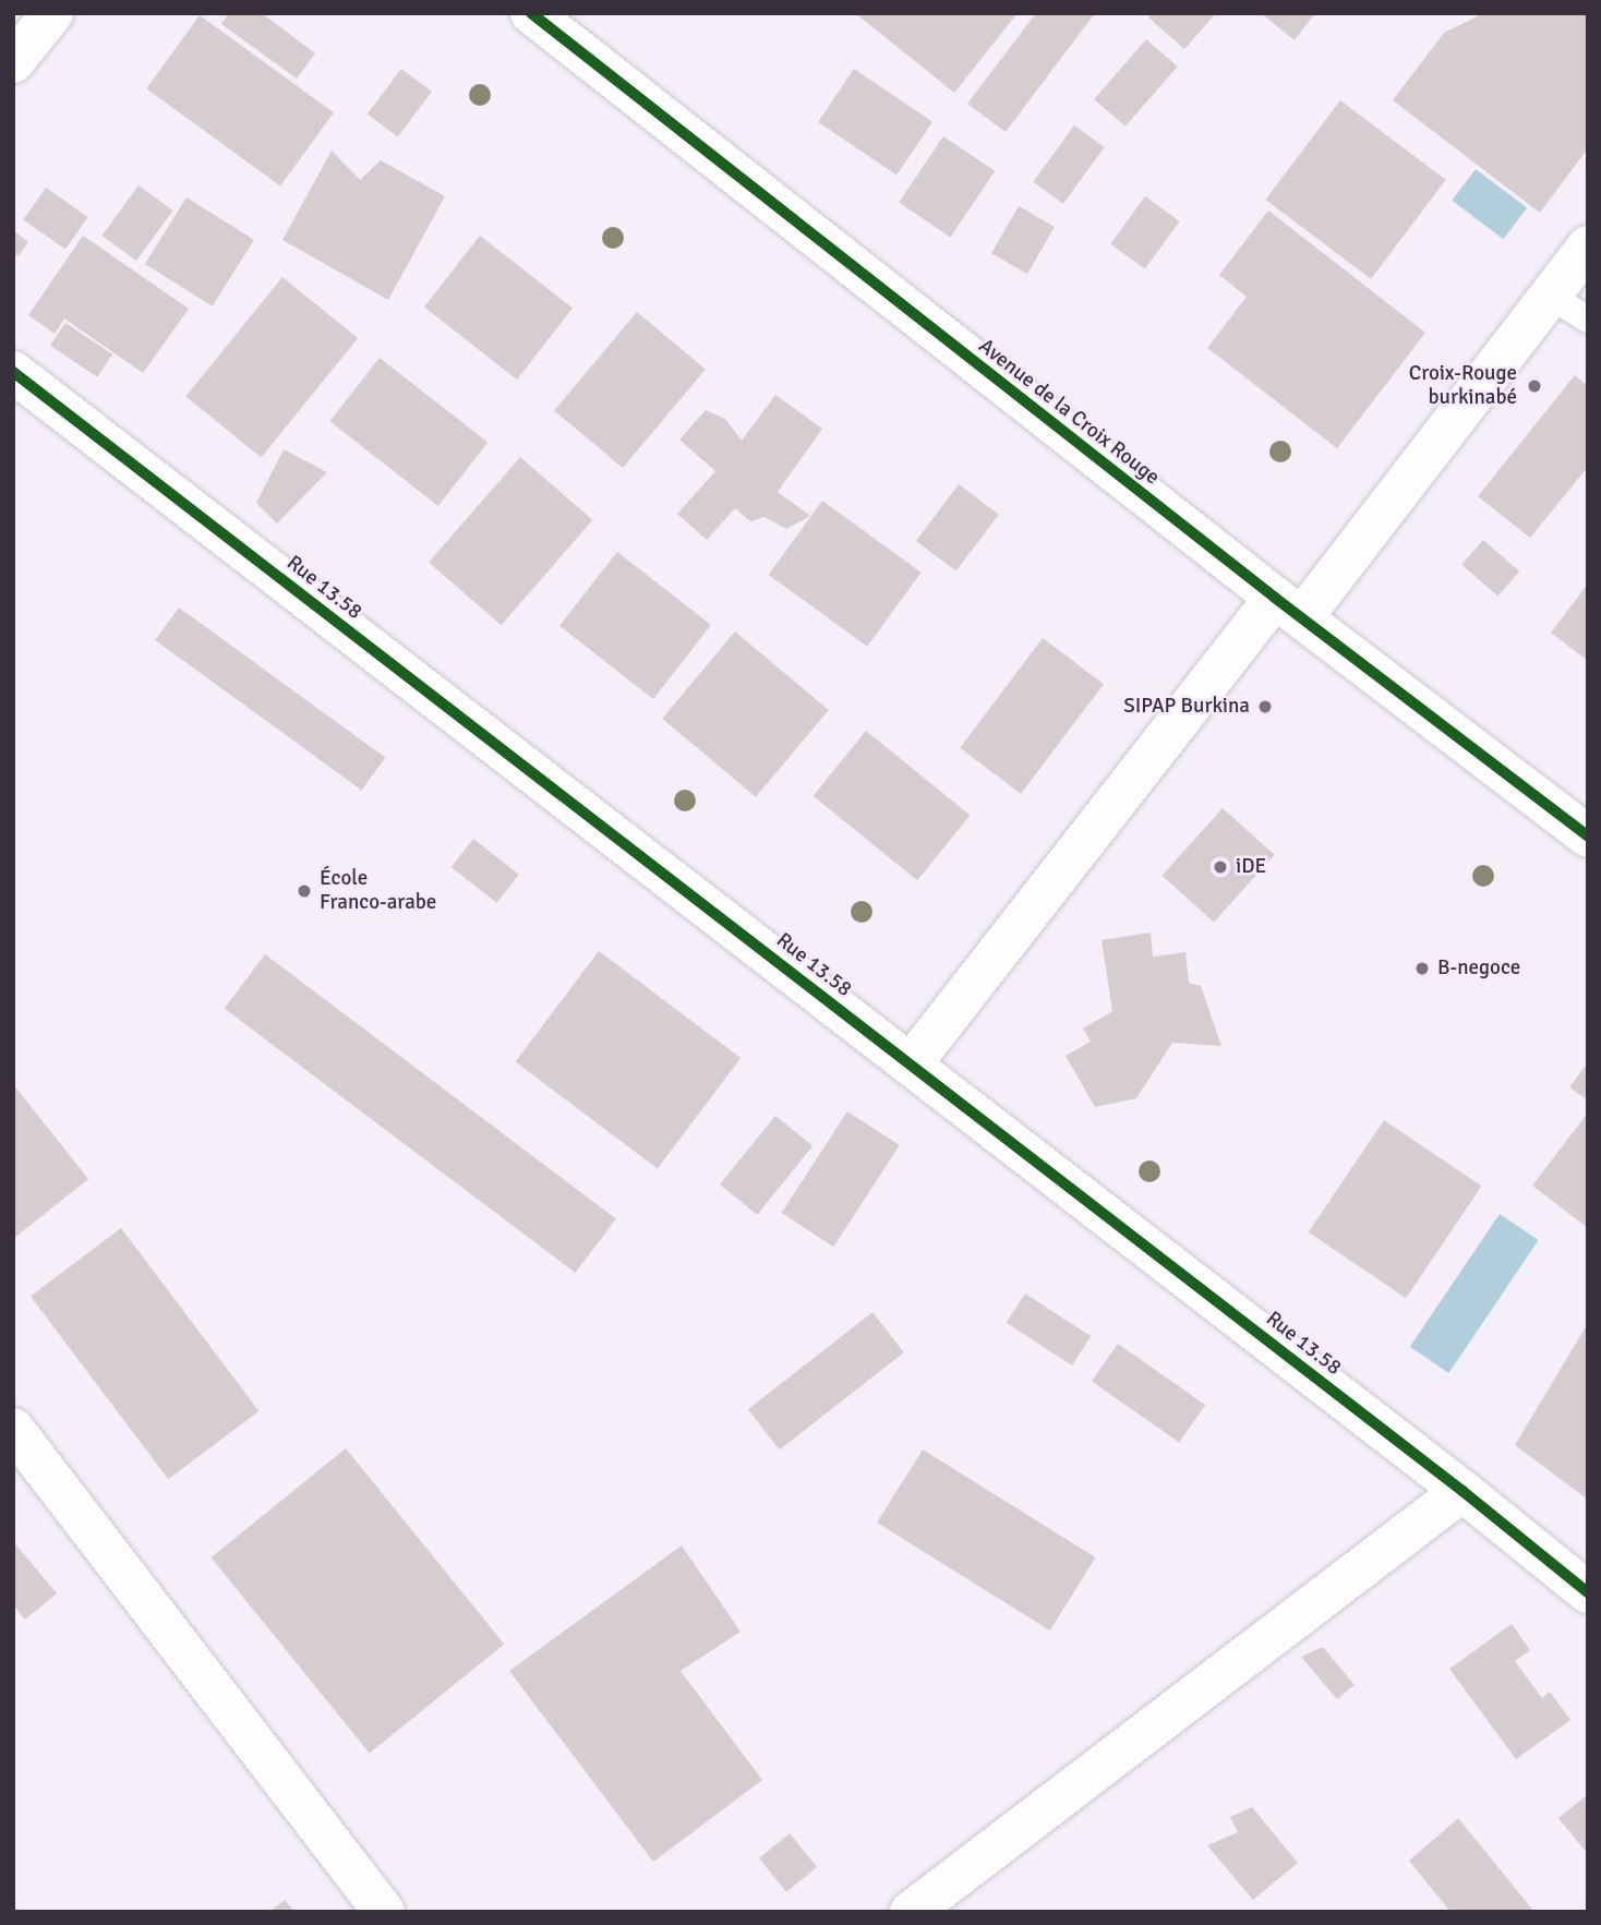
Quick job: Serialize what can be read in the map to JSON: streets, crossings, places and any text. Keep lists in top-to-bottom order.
{
  "streets": {
    "street": ["Avenue de la Croix Rouge", "Rue 13.58"]
  },
  "places": [
    "Croix-Rouge burkinabé",
    "SIPAP Burkina",
    "iDE",
    "École Franco-arabe",
    "B-negoce"
  ]
}
